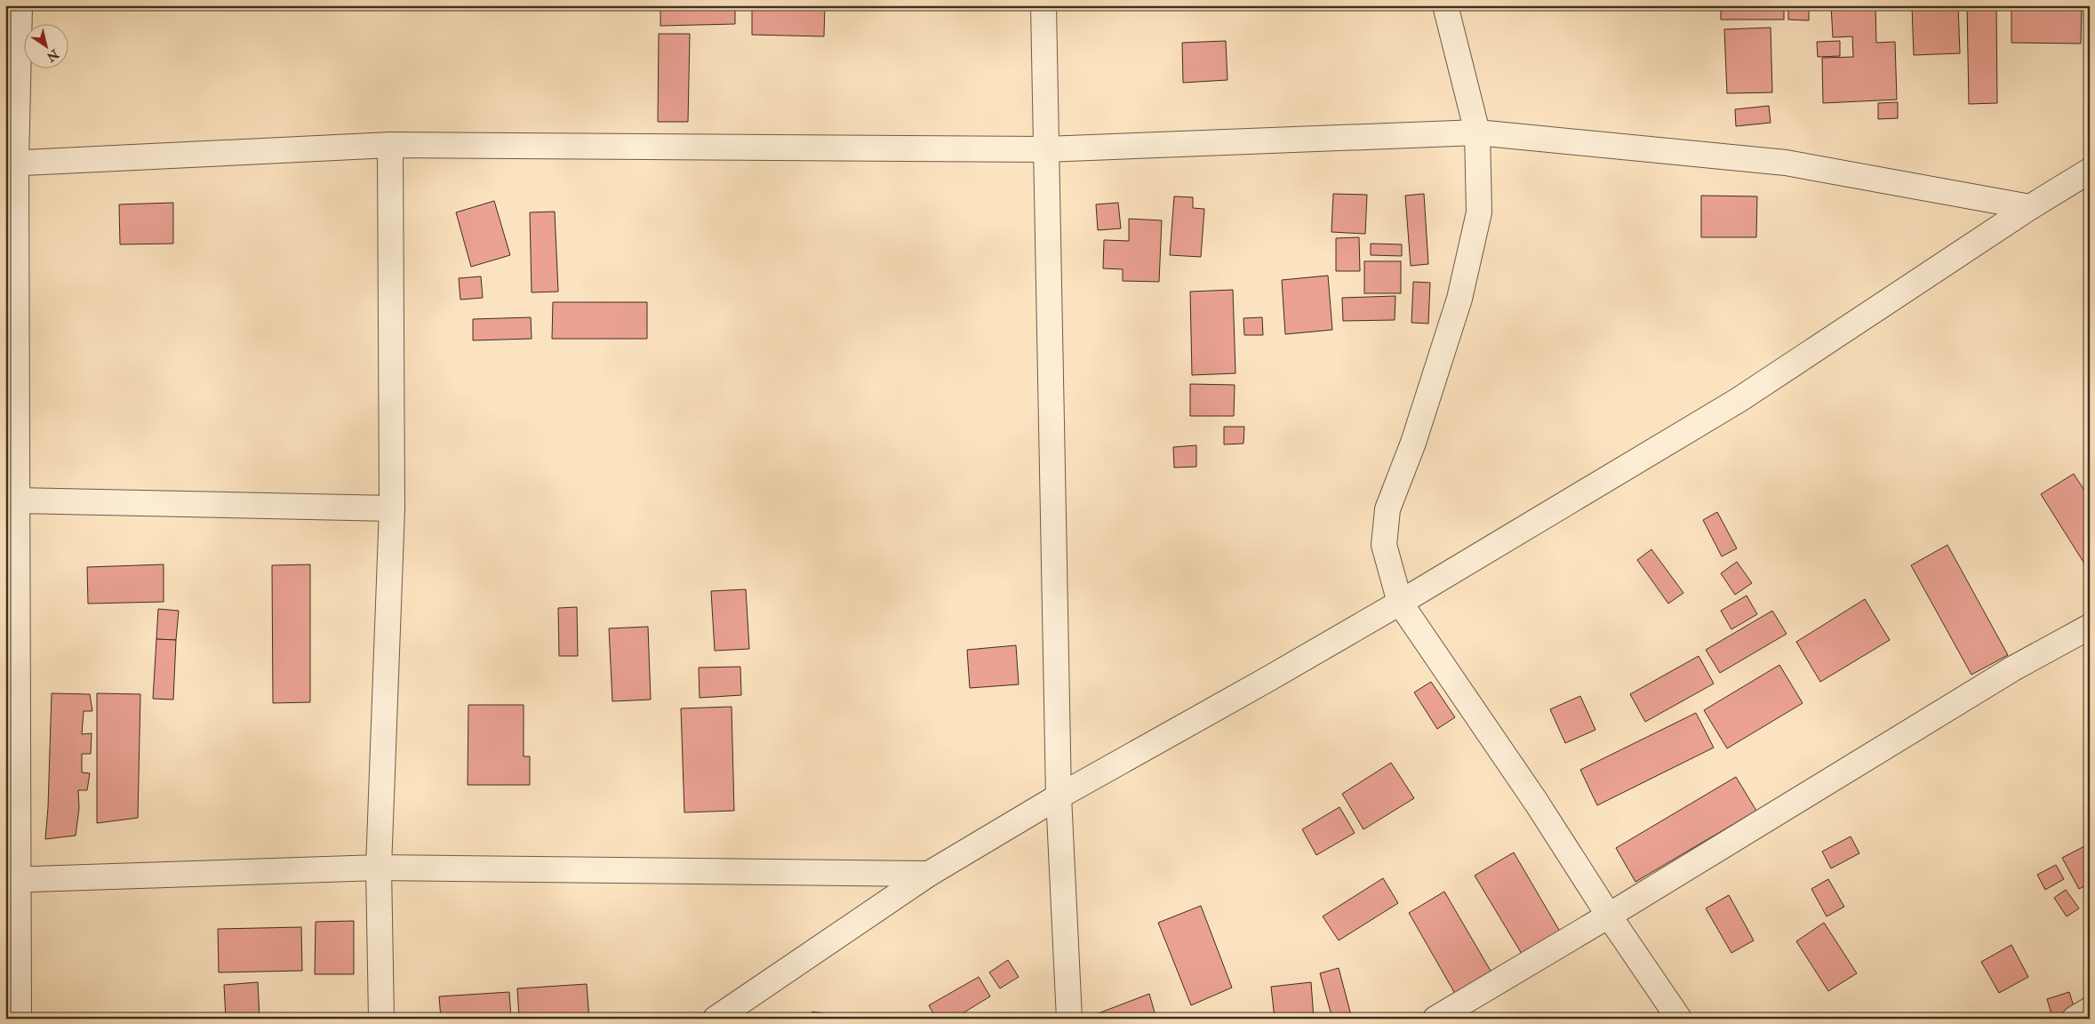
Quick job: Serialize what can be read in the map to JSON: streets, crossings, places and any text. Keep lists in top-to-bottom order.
{
  "north": "bottom right"
}
